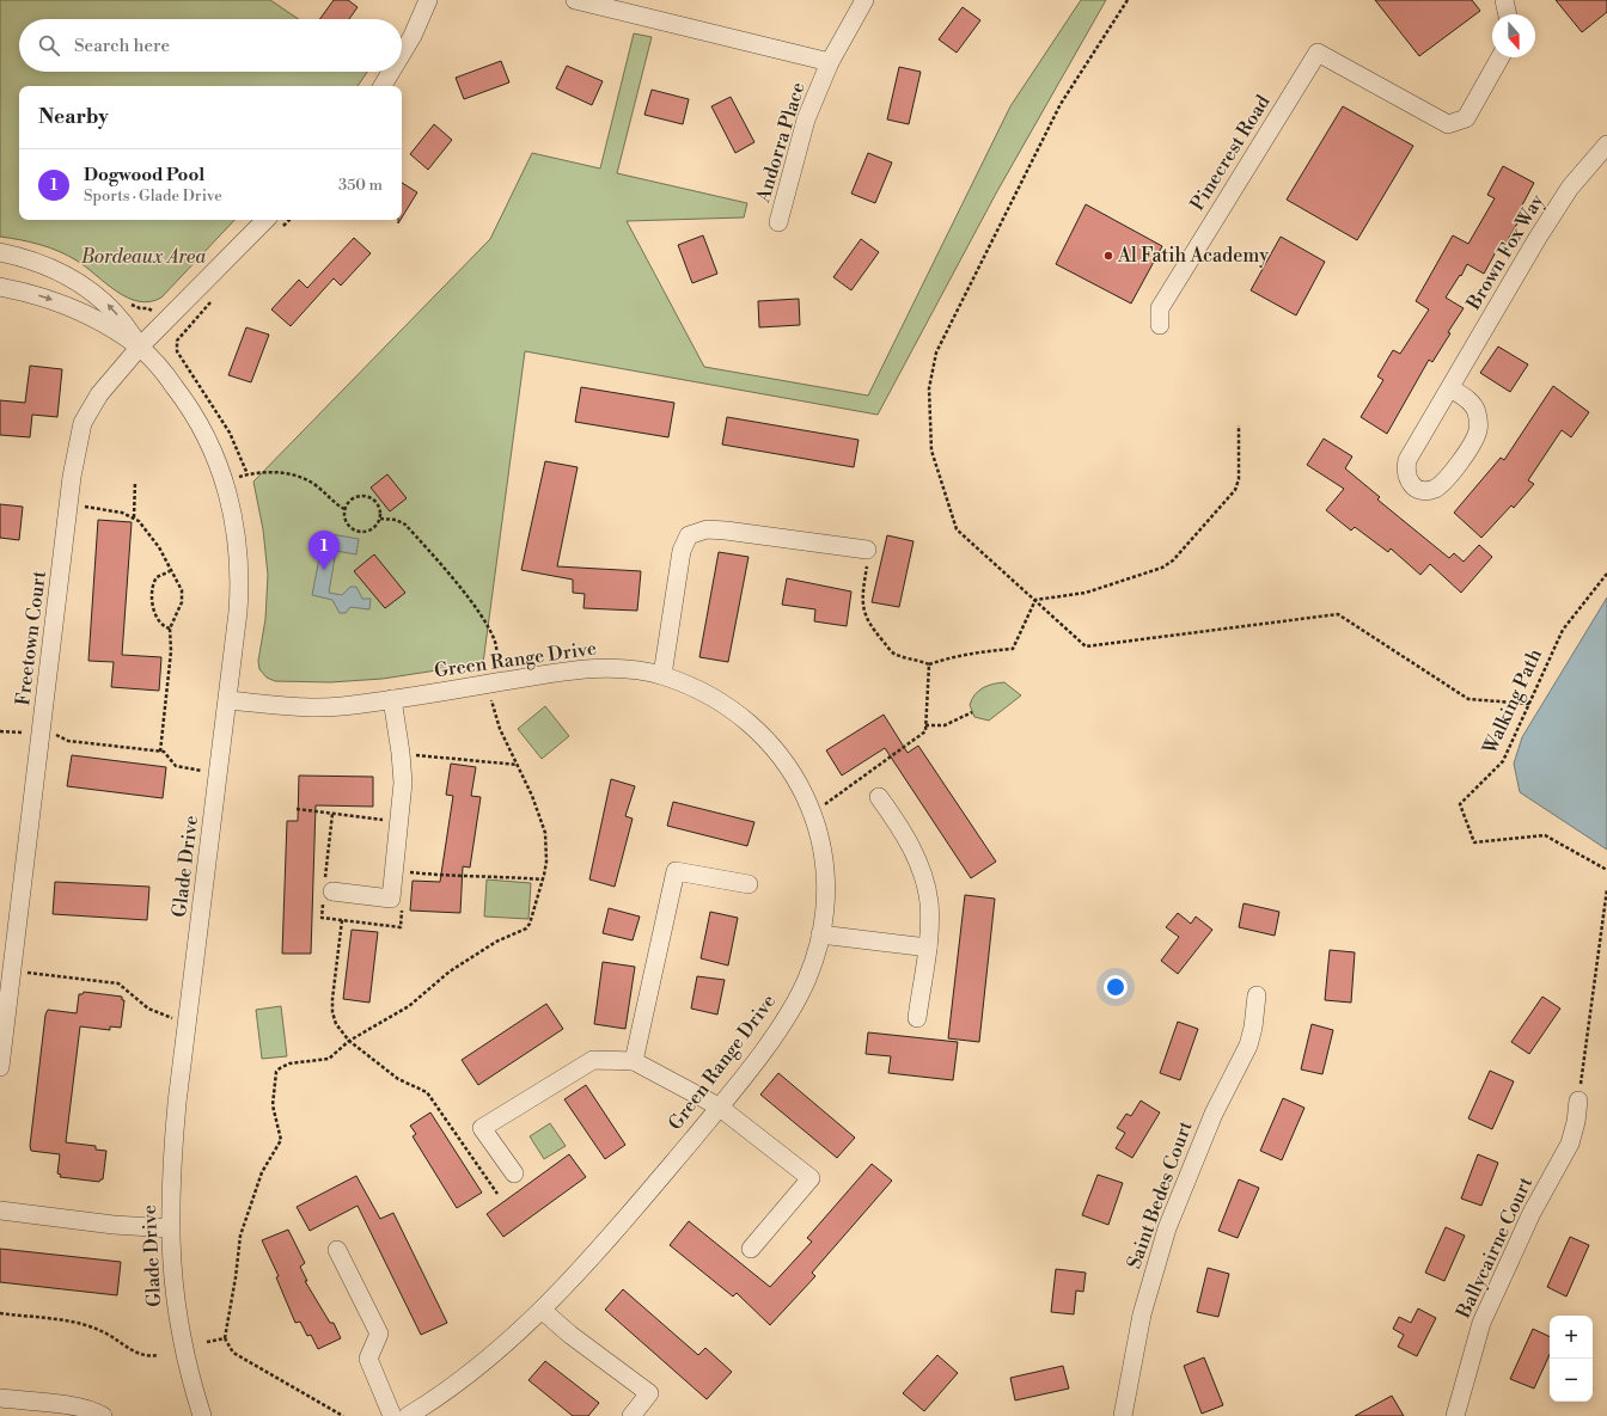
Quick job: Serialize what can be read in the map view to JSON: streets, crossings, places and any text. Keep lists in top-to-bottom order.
{
  "streets": {
    "street": [
      "Andorra Place",
      "Pinecrest Road",
      "Brown Fox Way",
      "Freetown Court",
      "Green Range Drive",
      "Glade Drive",
      "Saint Bedes Court",
      "Ballycairne Court"
    ],
    "path": ["Walking Path"]
  },
  "crossings": [
    ["Freetown Court", "Glade Drive"],
    ["Green Range Drive", "Glade Drive"]
  ],
  "parks": ["Bordeaux Area"],
  "places": ["Al Fatih Academy"],
  "north": "bottom",
  "page": {
    "search": "Search here",
    "heading": "Nearby",
    "list": [
      {
        "mark": "1",
        "name": "Dogwood Pool",
        "note": "Sports · Glade Drive",
        "value": "350 m"
      }
    ],
    "pins": "1",
    "map_buttons": ["+", "−"]
  }
}
